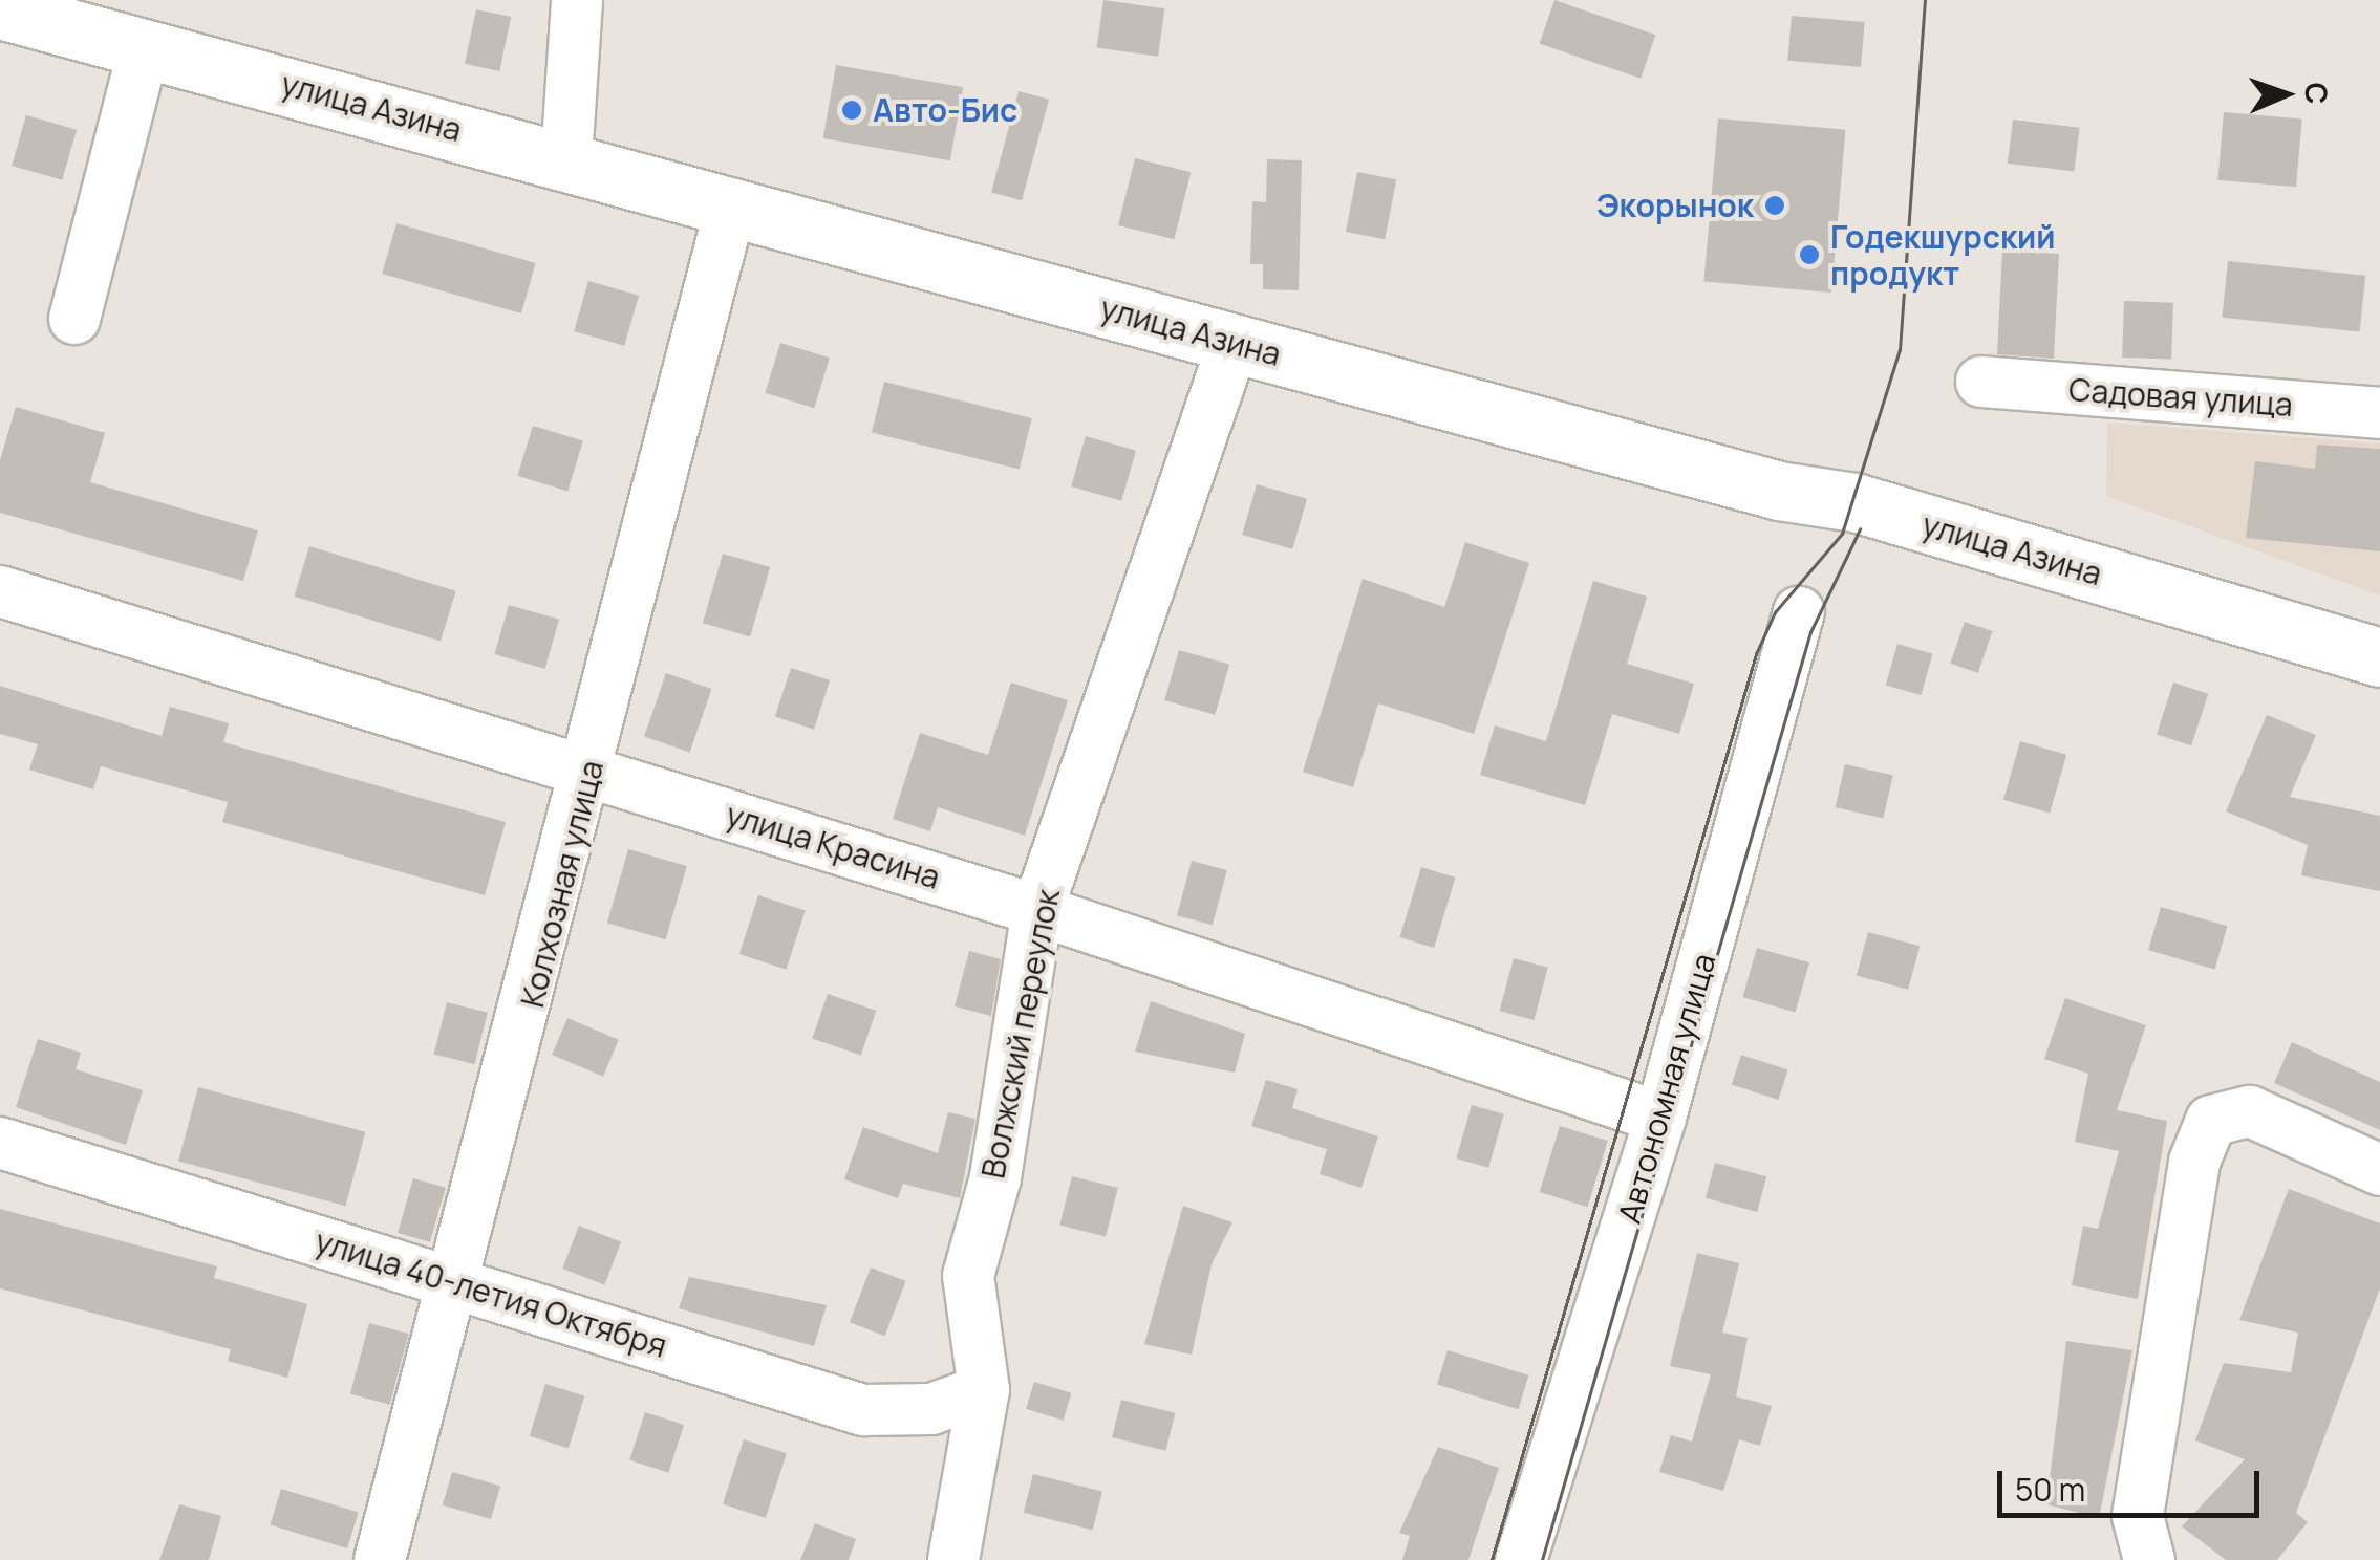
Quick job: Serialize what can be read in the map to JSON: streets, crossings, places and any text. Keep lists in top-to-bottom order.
{
  "streets": {
    "main road": ["улица Азина"],
    "street": [
      "Садовая улица",
      "улица Красина",
      "Колхозная улица",
      "Волжский переулок",
      "Автономная улица",
      "улица 40-летия Октября"
    ]
  },
  "crossings": [
    ["улица Азина", "Колхозная улица"],
    ["улица Азина", "Волжский переулок"],
    ["улица Красина", "Колхозная улица"],
    ["улица Красина", "Волжский переулок"],
    ["улица Красина", "Автономная улица"],
    ["Колхозная улица", "улица 40-летия Октября"],
    ["Волжский переулок", "улица 40-летия Октября"]
  ],
  "places": ["Авто-Бис", "Экорынок", "Годекшурский продукт"],
  "scale_bar": "50 m",
  "north": "right"
}
